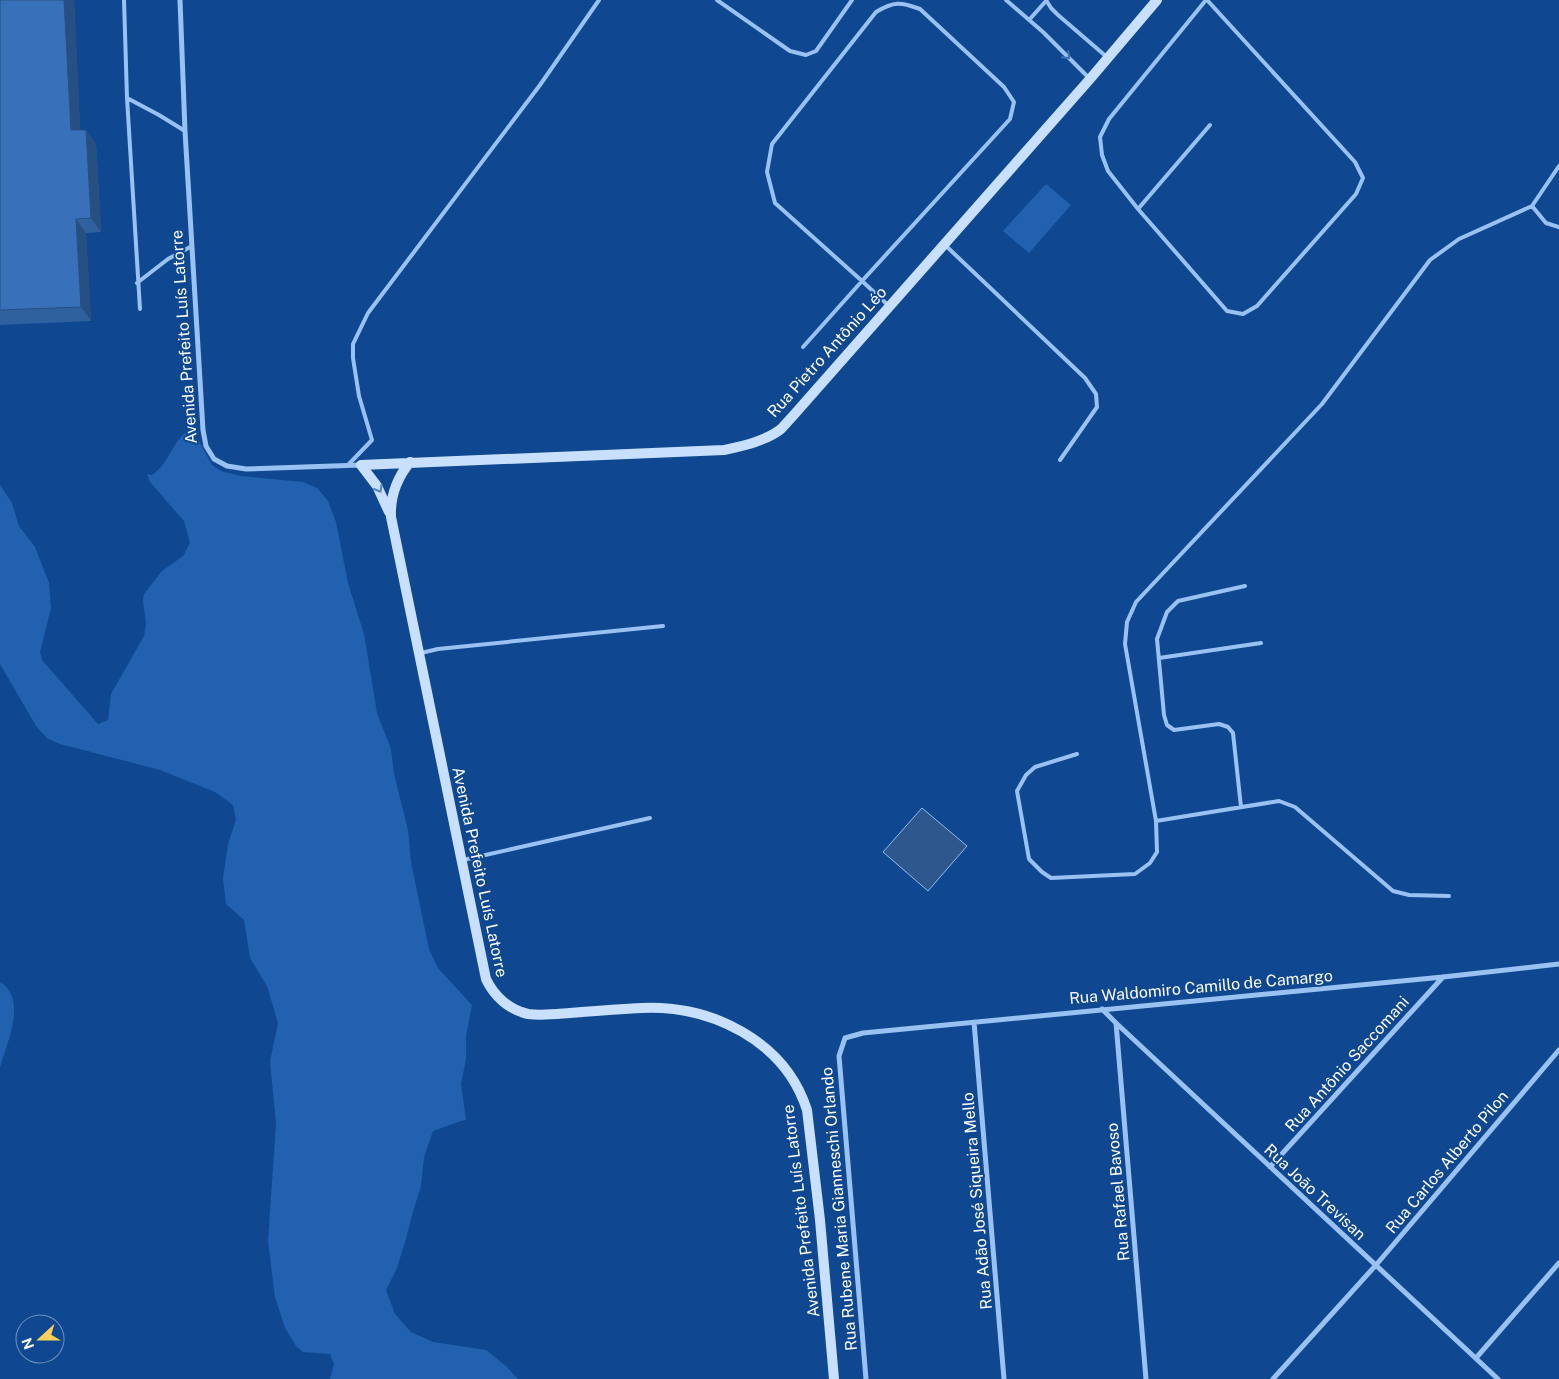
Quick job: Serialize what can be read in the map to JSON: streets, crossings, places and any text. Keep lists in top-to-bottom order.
{
  "streets": {
    "main road": ["Avenida Prefeito Luís Latorre", "Rua Pietro Antônio Léo"],
    "street": [
      "Rua Waldomiro Camillo de Camargo",
      "Rua Antônio Saccomani",
      "Rua Carlos Alberto Pilon",
      "Rua Rafael Bavoso",
      "Rua João Trevisan",
      "Rua Adão José Siqueira Mello",
      "Rua Rubene Maria Gianneschi Orlando"
    ]
  },
  "crossings": [
    ["Avenida Prefeito Luís Latorre", "Rua Pietro Antônio Léo"],
    ["Rua Waldomiro Camillo de Camargo", "Rua Antônio Saccomani"],
    ["Rua Waldomiro Camillo de Camargo", "Rua Adão José Siqueira Mello"],
    ["Rua Waldomiro Camillo de Camargo", "Rua Rubene Maria Gianneschi Orlando"],
    ["Rua Antônio Saccomani", "Rua João Trevisan"],
    ["Rua Carlos Alberto Pilon", "Rua João Trevisan"],
    ["Rua Rafael Bavoso", "Rua João Trevisan"]
  ],
  "north": "left"
}
